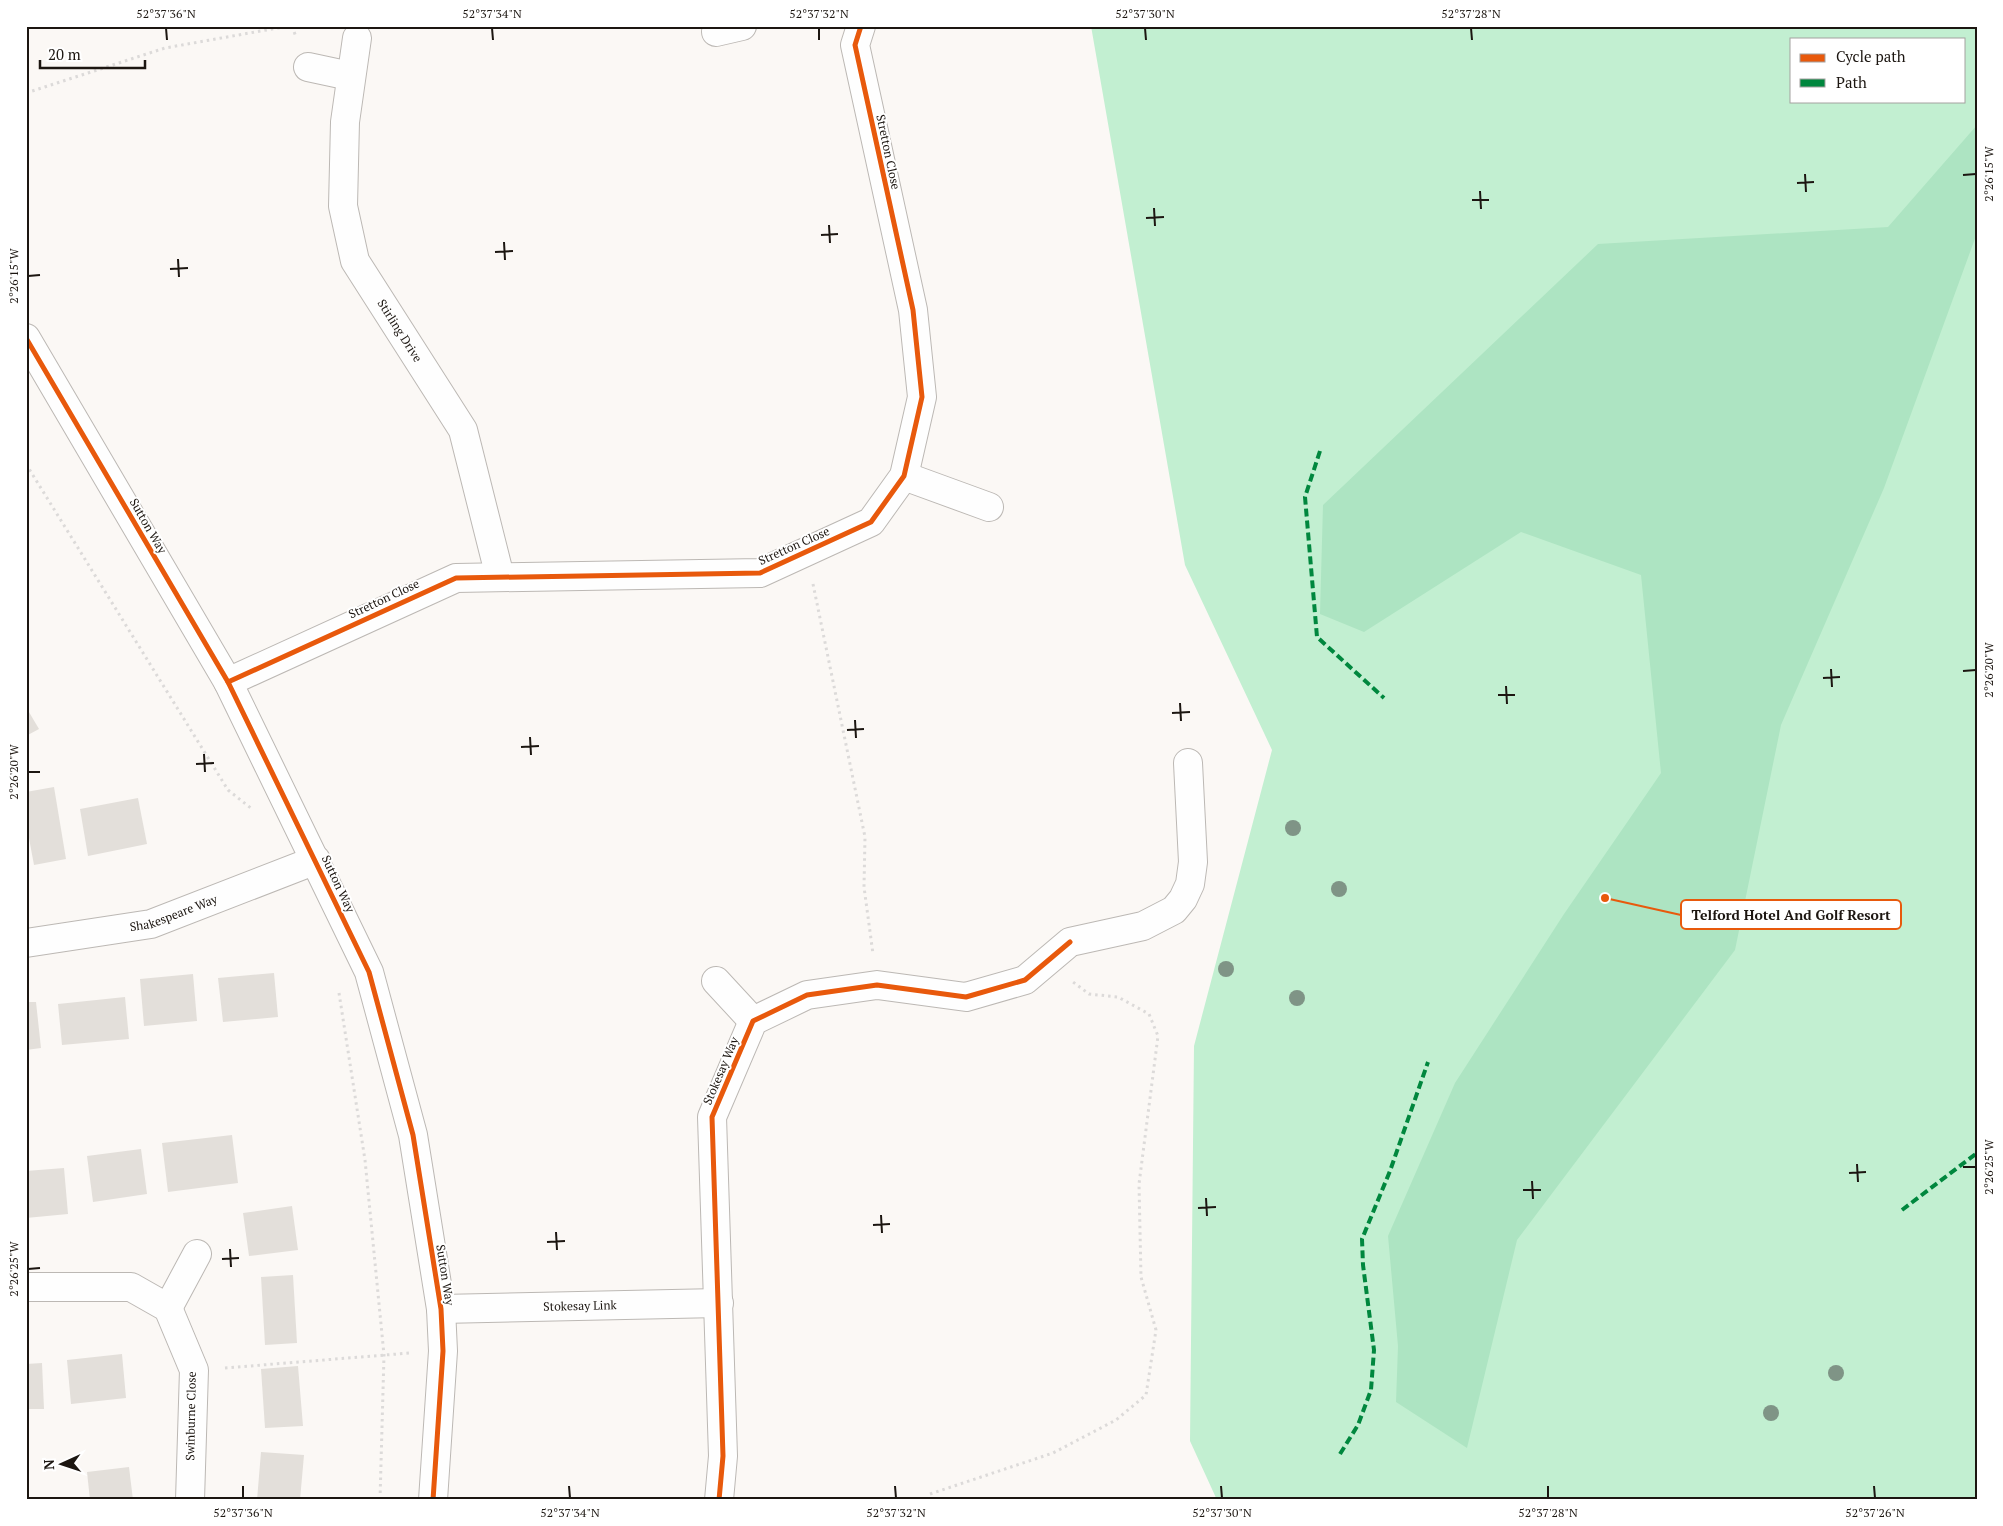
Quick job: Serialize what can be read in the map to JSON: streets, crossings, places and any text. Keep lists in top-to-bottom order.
{
  "streets": {
    "street": [
      "Stretton Close",
      "Stirling Drive",
      "Sutton Way",
      "Shakespeare Way",
      "Stokesay Way",
      "Stokesay Link",
      "Swinburne Close"
    ]
  },
  "crossings": [
    ["Stretton Close", "Stirling Drive"],
    ["Stretton Close", "Sutton Way"],
    ["Sutton Way", "Shakespeare Way"],
    ["Sutton Way", "Stokesay Link"],
    ["Stokesay Way", "Stokesay Link"]
  ],
  "places": ["Telford Hotel And Golf Resort"],
  "legend": ["Cycle path", "Path"],
  "scale_bar": "20 m",
  "north": "left",
  "coordinates": [
    "52°37'36\"N",
    "52°37'34\"N",
    "52°37'32\"N",
    "52°37'30\"N",
    "52°37'28\"N",
    "2°26'15\"W",
    "2°26'20\"W",
    "2°26'25\"W",
    "52°37'26\"N"
  ]
}
